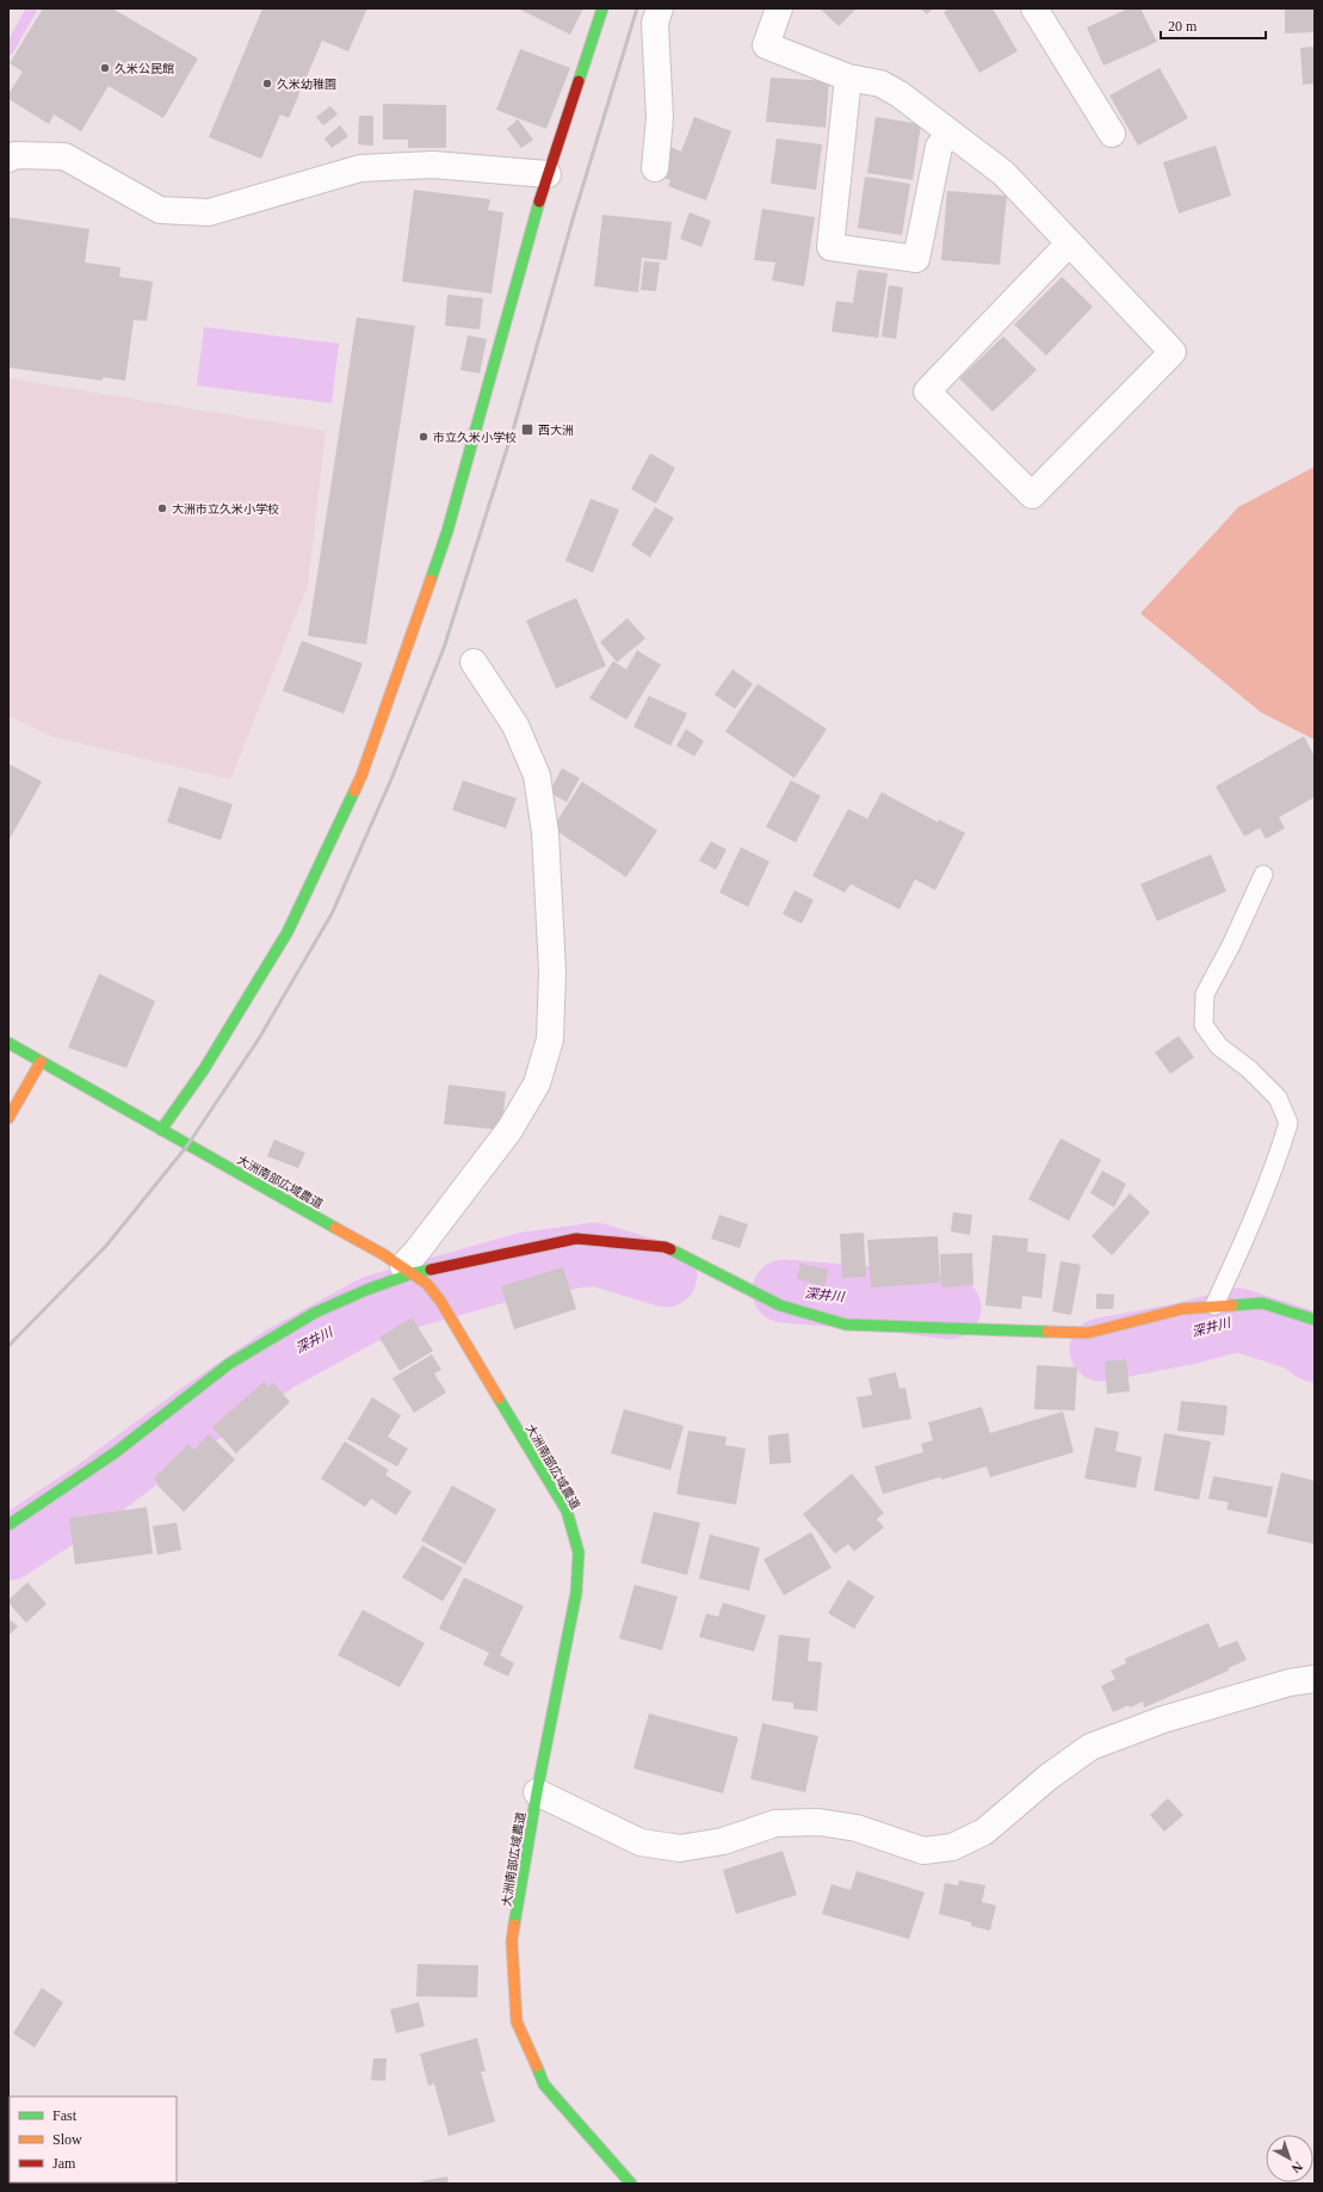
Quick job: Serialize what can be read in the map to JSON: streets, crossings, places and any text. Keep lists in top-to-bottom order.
{
  "streets": {
    "street": ["大洲南部広域農道"]
  },
  "water": ["深井川"],
  "places": {
    "other": [
      "久米公民館",
      "久米幼稚園",
      "市立久米小学校",
      "大洲市立久米小学校"
    ],
    "transit": ["西大洲"]
  },
  "legend": ["Fast", "Slow", "Jam"],
  "scale_bar": "20 m",
  "north": "bottom right"
}
